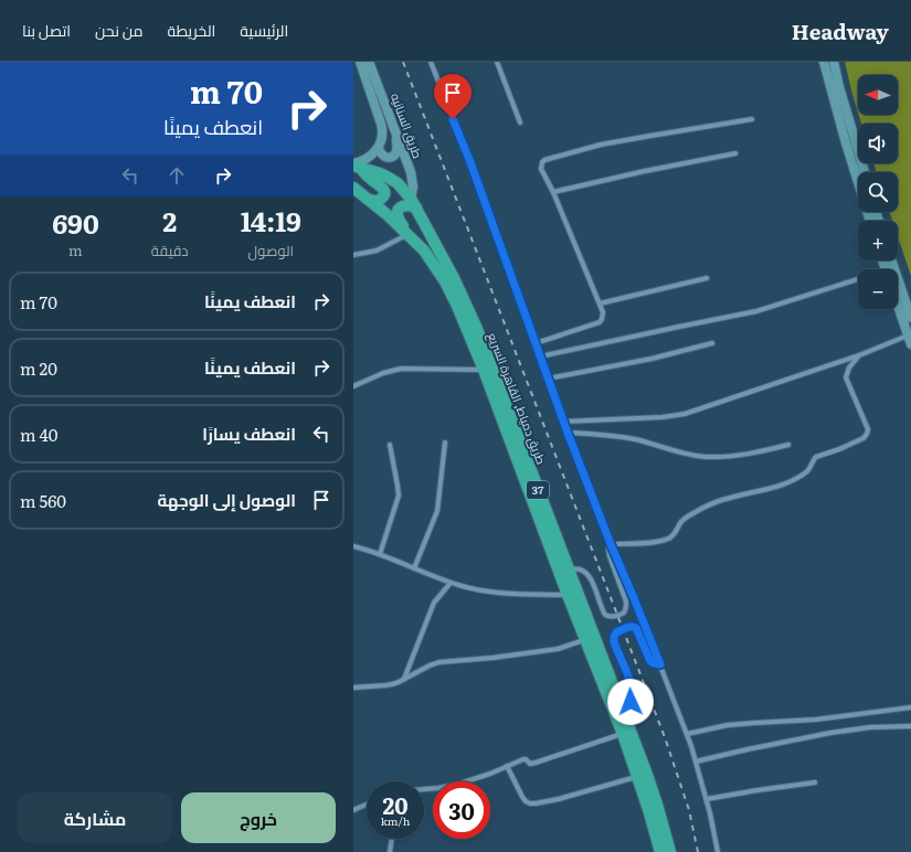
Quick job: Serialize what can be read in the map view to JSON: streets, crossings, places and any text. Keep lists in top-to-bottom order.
{
  "streets": {
    "highway": ["طريق دمياط, القاهرة السريع", "37"],
    "main road": ["طريق السنانيه"]
  },
  "crossings": [
    ["طريق السنانيه", "طريق دمياط, القاهرة السريع"]
  ],
  "north": "left",
  "page": {
    "header": "Headway",
    "nav": [
      "الرئيسية",
      "الخريطة",
      "من نحن",
      "اتصل بنا"
    ],
    "turn": ["70 m", "انعطف يمينًا"],
    "map_buttons": ["+", "−"],
    "eta": [
      "14:19",
      "الوصول",
      "2",
      "دقيقة",
      "690",
      "m"
    ],
    "list": [
      {
        "name": "انعطف يمينًا",
        "value": "70 m"
      },
      {
        "name": "انعطف يمينًا",
        "value": "20 m"
      },
      {
        "name": "انعطف يسارًا",
        "value": "40 m"
      },
      {
        "name": "الوصول إلى الوجهة",
        "value": "560 m"
      }
    ],
    "speed": "20 km/h",
    "limit": "30",
    "buttons": ["خروج", "مشاركة"]
  }
}
